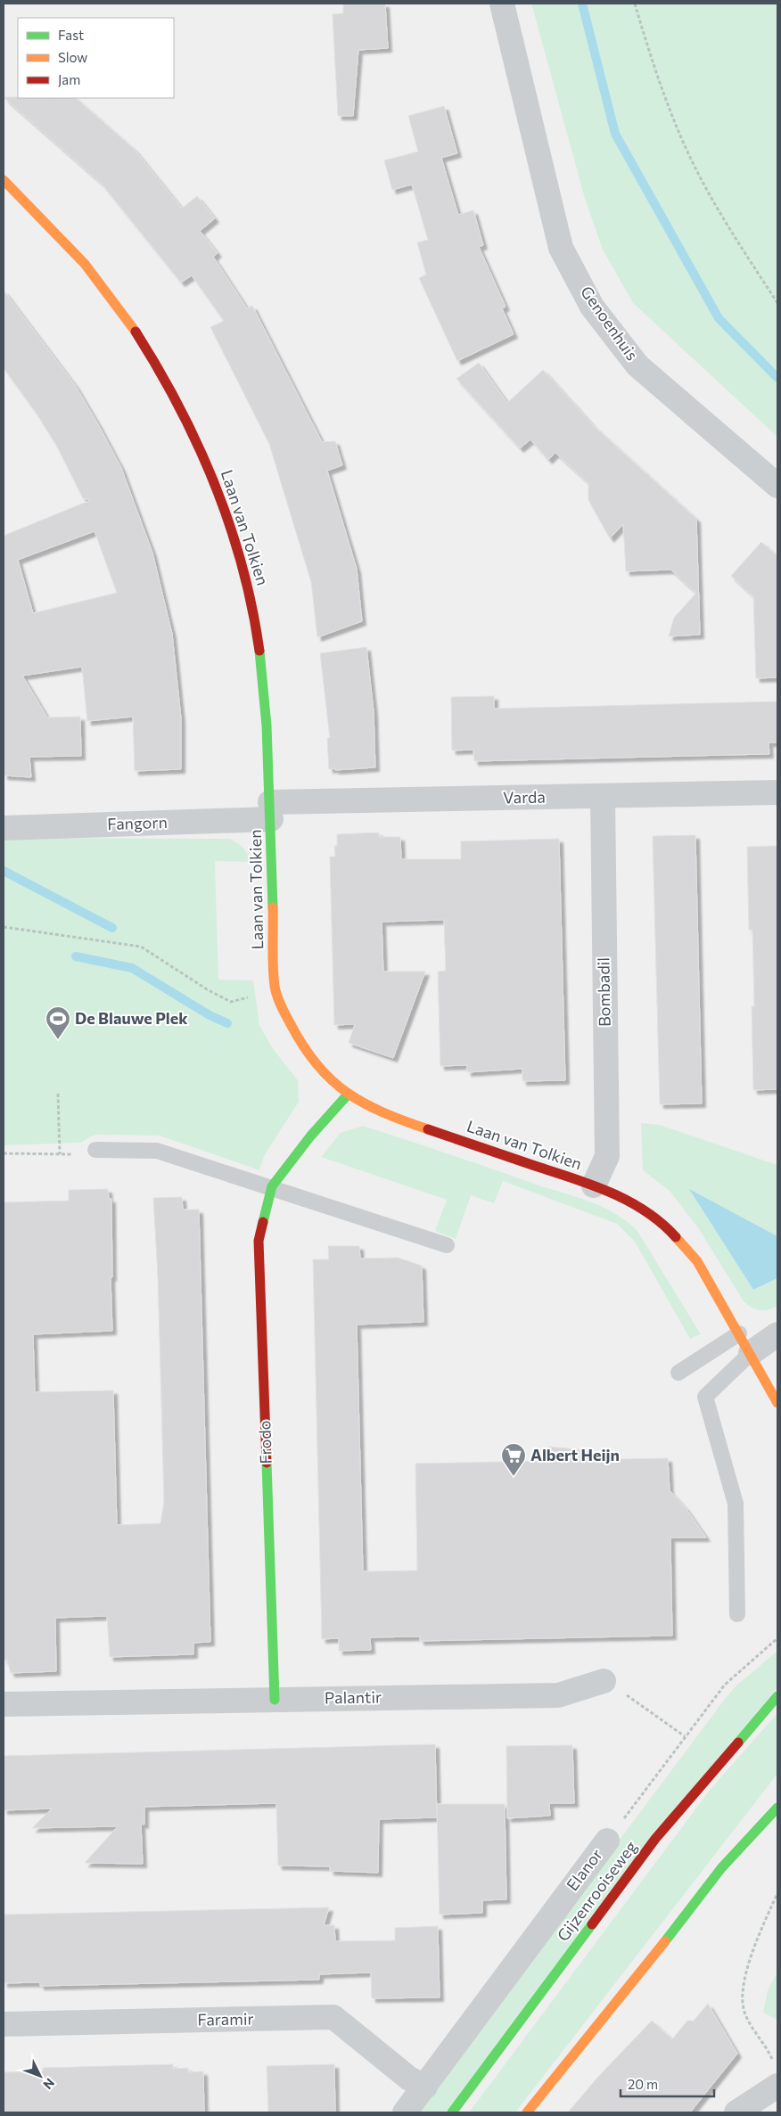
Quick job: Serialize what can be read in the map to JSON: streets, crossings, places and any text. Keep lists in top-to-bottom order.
{
  "streets": {
    "street": [
      "Genoenhuis",
      "Laan van Tolkien",
      "Varda",
      "Fangorn",
      "Bombadil",
      "Frodo",
      "Palantir",
      "Elanor",
      "Gijzenrooiseweg",
      "Faramir"
    ]
  },
  "crossings": [
    ["Laan van Tolkien", "Varda"],
    ["Laan van Tolkien", "Fangorn"],
    ["Laan van Tolkien", "Bombadil"],
    ["Laan van Tolkien", "Frodo"],
    ["Varda", "Fangorn"],
    ["Varda", "Bombadil"],
    ["Frodo", "Palantir"],
    ["Elanor", "Faramir"]
  ],
  "places": {
    "sports": ["De Blauwe Plek"],
    "supermarket": ["Albert Heijn"]
  },
  "legend": ["Fast", "Slow", "Jam"],
  "scale_bar": "20 m",
  "north": "bottom right"
}
